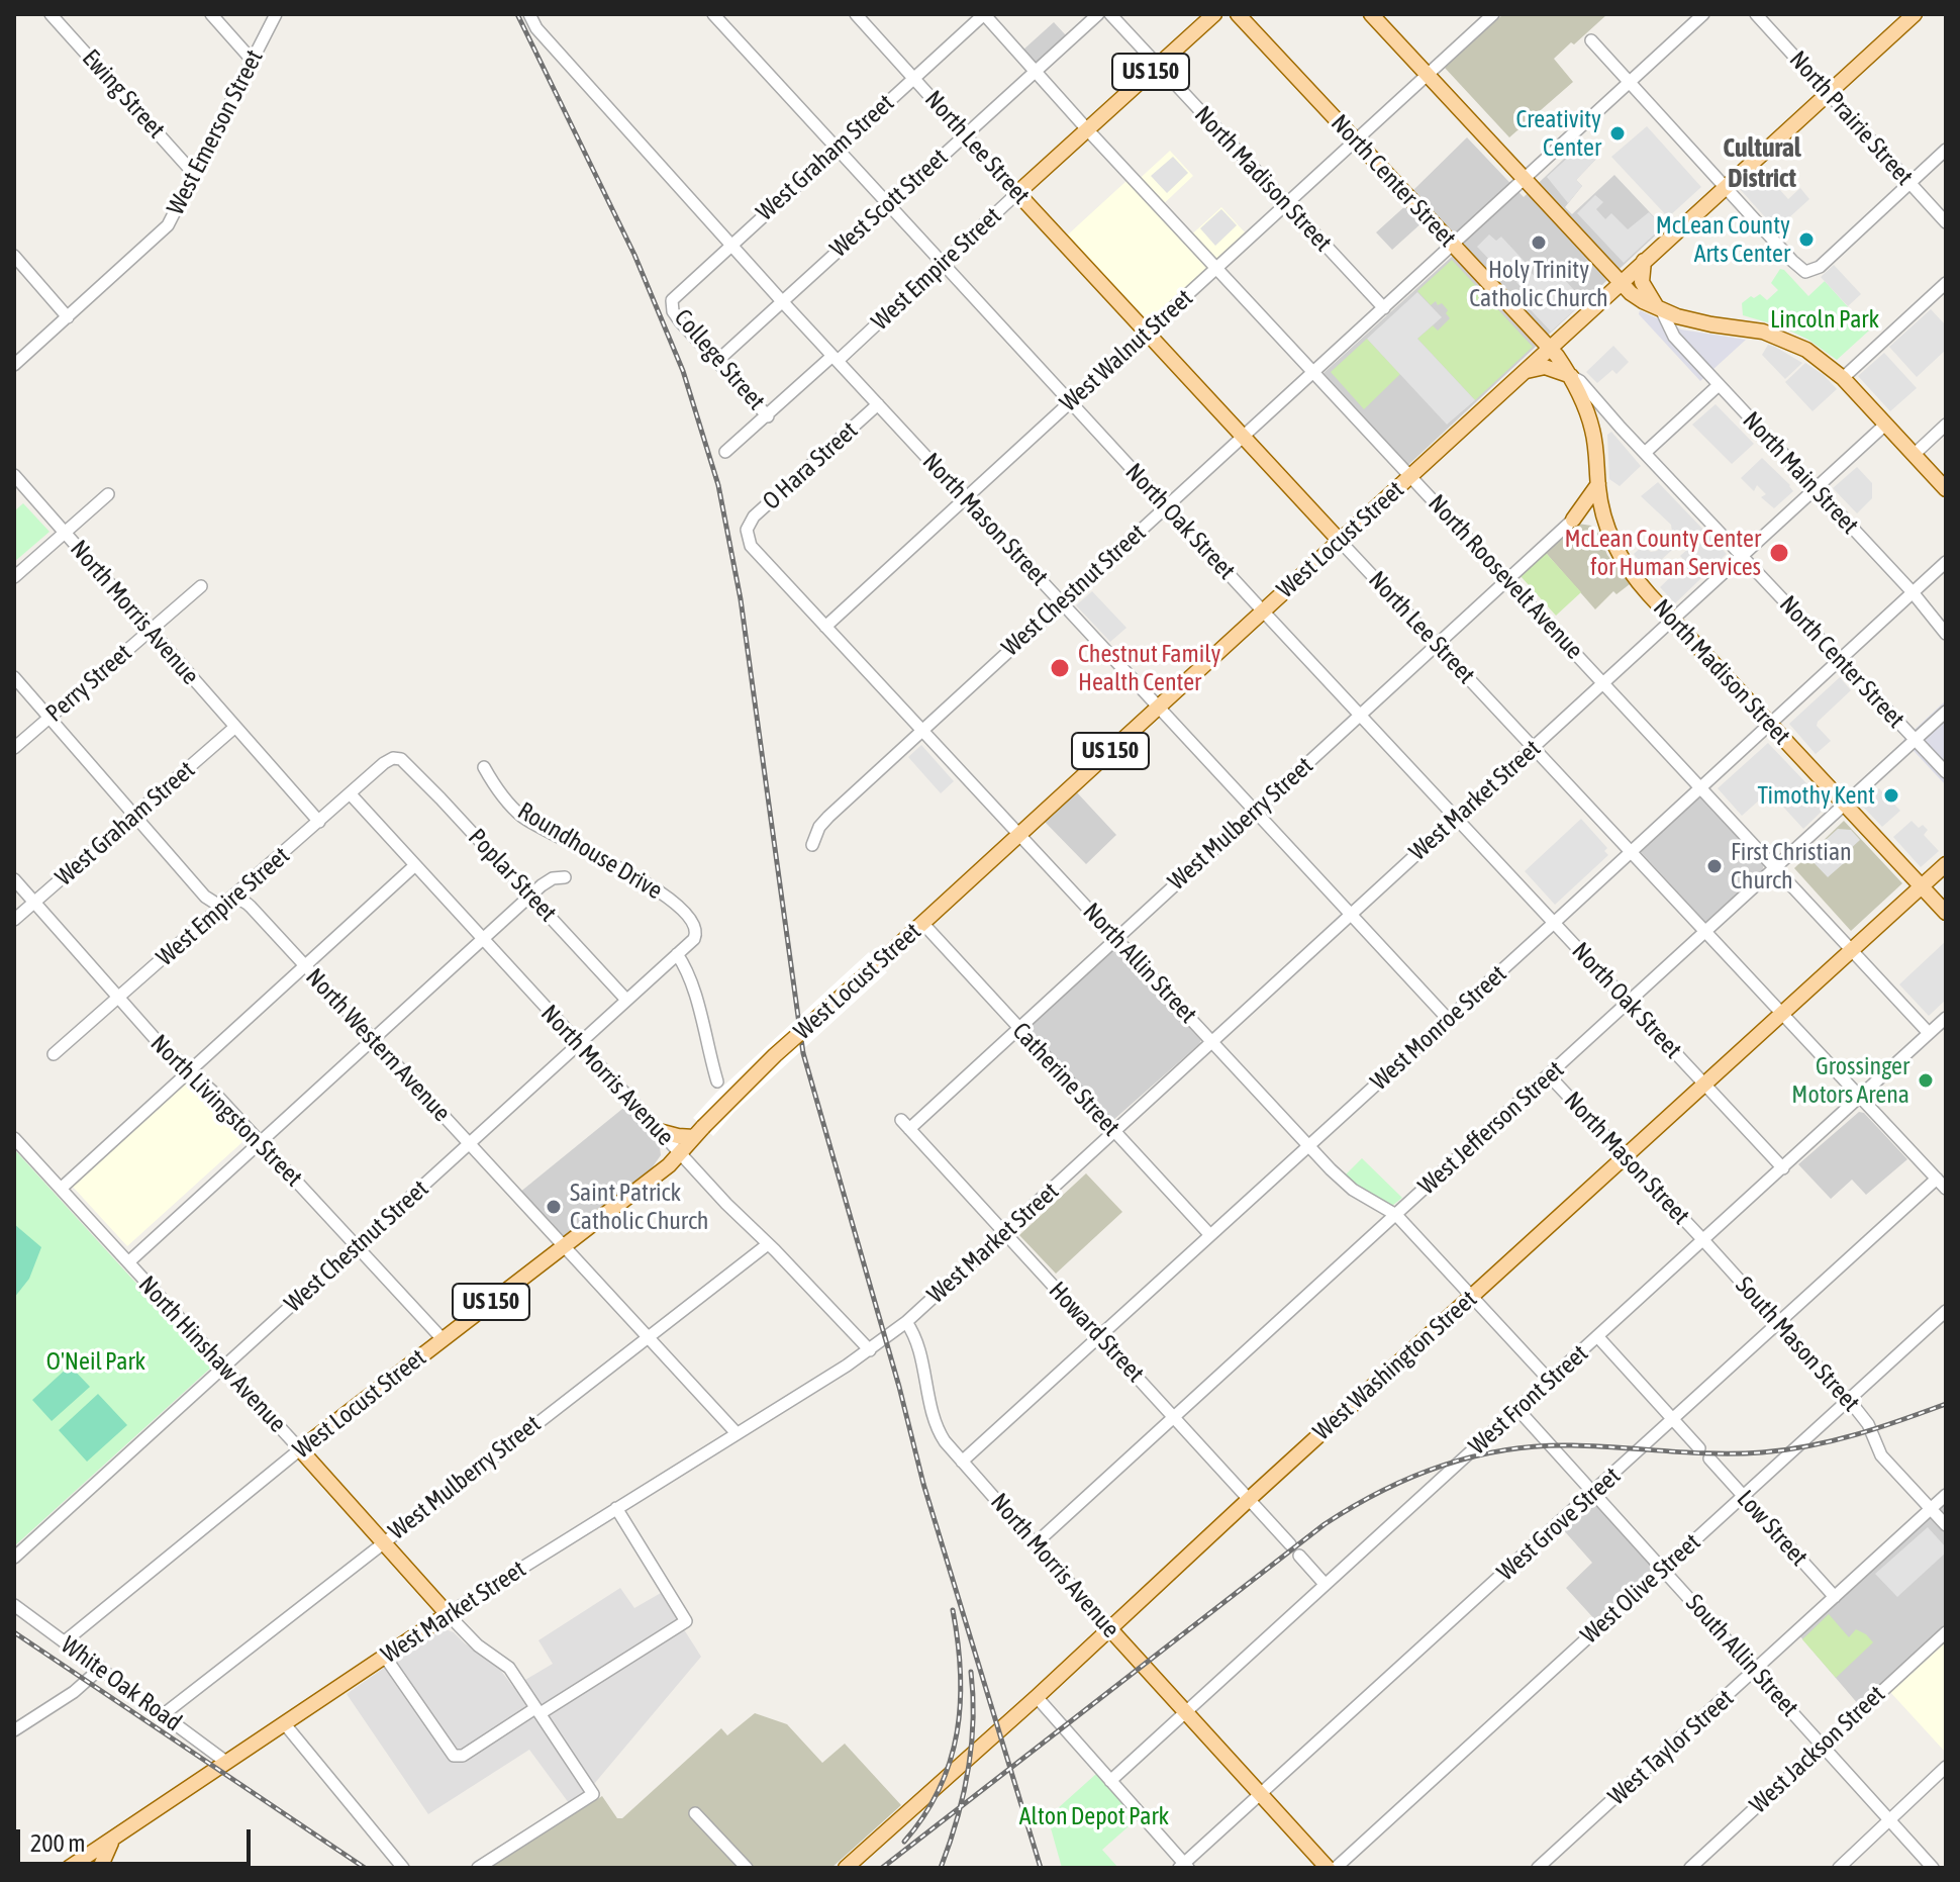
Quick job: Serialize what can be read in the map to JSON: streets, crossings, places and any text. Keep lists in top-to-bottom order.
{
  "streets": {
    "main road": [
      "US 150",
      "North Lee Street",
      "North Madison Street",
      "North Center Street",
      "West Empire Street",
      "West Locust Street",
      "North Morris Avenue",
      "West Market Street",
      "North Hinshaw Avenue",
      "West Washington Street"
    ],
    "street": [
      "Ewing Street",
      "North Prairie Street",
      "West Emerson Street",
      "West Graham Street",
      "West Scott Street",
      "West Walnut Street",
      "College Street",
      "O Hara Street",
      "North Main Street",
      "North Mason Street",
      "North Oak Street",
      "North Roosevelt Avenue",
      "West Chestnut Street",
      "Perry Street",
      "West Mulberry Street",
      "Roundhouse Drive",
      "Poplar Street",
      "North Allin Street",
      "West Monroe Street",
      "North Western Avenue",
      "Catherine Street",
      "North Livingston Street",
      "West Jefferson Street",
      "Howard Street",
      "South Mason Street",
      "West Front Street",
      "West Grove Street",
      "Low Street",
      "West Olive Street",
      "South Allin Street",
      "White Oak Road",
      "West Taylor Street",
      "West Jackson Street"
    ]
  },
  "crossings": [
    ["US 150", "North Prairie Street"],
    ["US 150", "West Locust Street"],
    ["Ewing Street", "West Emerson Street"],
    ["North Lee Street", "West Graham Street"],
    ["North Lee Street", "West Scott Street"],
    ["North Lee Street", "West Empire Street"],
    ["North Lee Street", "West Walnut Street"],
    ["North Lee Street", "West Locust Street"],
    ["North Lee Street", "West Chestnut Street"],
    ["North Lee Street", "West Market Street"],
    ["North Lee Street", "West Mulberry Street"],
    ["North Lee Street", "West Monroe Street"],
    ["North Lee Street", "West Jefferson Street"],
    ["North Lee Street", "West Washington Street"],
    ["North Lee Street", "West Front Street"],
    ["North Lee Street", "West Grove Street"],
    ["West Graham Street", "College Street"],
    ["West Graham Street", "North Mason Street"],
    ["West Graham Street", "North Oak Street"],
    ["West Graham Street", "North Roosevelt Avenue"],
    ["West Graham Street", "North Morris Avenue"],
    ["West Graham Street", "North Western Avenue"],
    ["West Graham Street", "North Livingston Street"],
    ["North Madison Street", "North Center Street"],
    ["North Madison Street", "West Empire Street"],
    ["North Madison Street", "West Walnut Street"],
    ["North Madison Street", "West Locust Street"],
    ["North Madison Street", "West Chestnut Street"],
    ["North Madison Street", "West Market Street"],
    ["North Madison Street", "West Monroe Street"],
    ["North Madison Street", "West Jefferson Street"],
    ["North Madison Street", "West Washington Street"],
    ["North Center Street", "West Walnut Street"],
    ["North Center Street", "West Locust Street"],
    ["North Center Street", "West Chestnut Street"],
    ["North Center Street", "West Market Street"],
    ["North Center Street", "West Monroe Street"],
    ["North Center Street", "West Jefferson Street"],
    ["West Scott Street", "College Street"],
    ["West Scott Street", "North Mason Street"],
    ["West Scott Street", "North Oak Street"],
    ["West Scott Street", "North Roosevelt Avenue"],
    ["West Empire Street", "College Street"],
    ["West Empire Street", "North Mason Street"],
    ["West Empire Street", "North Oak Street"],
    ["West Empire Street", "North Roosevelt Avenue"],
    ["West Empire Street", "North Morris Avenue"],
    ["West Empire Street", "Poplar Street"],
    ["West Empire Street", "North Western Avenue"],
    ["West Empire Street", "North Livingston Street"],
    ["West Walnut Street", "North Mason Street"],
    ["West Walnut Street", "North Oak Street"],
    ["West Walnut Street", "North Roosevelt Avenue"],
    ["West Walnut Street", "North Allin Street"],
    ["O Hara Street", "North Mason Street"],
    ["O Hara Street", "North Allin Street"],
    ["North Main Street", "West Market Street"],
    ["North Main Street", "West Monroe Street"],
    ["North Mason Street", "West Locust Street"],
    ["North Mason Street", "West Chestnut Street"],
    ["North Mason Street", "West Market Street"],
    ["North Mason Street", "West Mulberry Street"],
    ["North Mason Street", "West Monroe Street"],
    ["North Mason Street", "West Jefferson Street"],
    ["North Mason Street", "South Mason Street"],
    ["North Mason Street", "West Washington Street"],
    ["North Mason Street", "West Front Street"],
    ["North Oak Street", "West Locust Street"],
    ["North Oak Street", "West Chestnut Street"],
    ["North Oak Street", "West Market Street"],
    ["North Oak Street", "West Mulberry Street"],
    ["North Oak Street", "West Monroe Street"],
    ["North Oak Street", "West Jefferson Street"],
    ["North Oak Street", "West Washington Street"],
    ["North Oak Street", "West Front Street"],
    ["West Locust Street", "North Roosevelt Avenue"],
    ["West Locust Street", "North Morris Avenue"],
    ["West Locust Street", "North Allin Street"],
    ["West Locust Street", "North Western Avenue"],
    ["West Locust Street", "Catherine Street"],
    ["West Locust Street", "North Livingston Street"],
    ["West Locust Street", "North Hinshaw Avenue"],
    ["West Locust Street", "White Oak Road"],
    ["North Roosevelt Avenue", "West Chestnut Street"],
    ["North Roosevelt Avenue", "West Market Street"],
    ["North Roosevelt Avenue", "West Mulberry Street"],
    ["North Roosevelt Avenue", "West Monroe Street"],
    ["North Roosevelt Avenue", "West Jefferson Street"],
    ["North Roosevelt Avenue", "West Washington Street"],
    ["North Roosevelt Avenue", "West Front Street"],
    ["West Chestnut Street", "North Morris Avenue"],
    ["West Chestnut Street", "Roundhouse Drive"],
    ["West Chestnut Street", "Poplar Street"],
    ["West Chestnut Street", "North Allin Street"],
    ["West Chestnut Street", "North Western Avenue"],
    ["West Chestnut Street", "North Livingston Street"],
    ["West Chestnut Street", "North Hinshaw Avenue"],
    ["North Morris Avenue", "Perry Street"],
    ["North Morris Avenue", "West Market Street"],
    ["North Morris Avenue", "West Mulberry Street"],
    ["North Morris Avenue", "West Monroe Street"],
    ["North Morris Avenue", "West Jefferson Street"],
    ["North Morris Avenue", "West Washington Street"],
    ["North Morris Avenue", "West Front Street"],
    ["North Morris Avenue", "West Grove Street"],
    ["Perry Street", "North Western Avenue"],
    ["West Market Street", "North Allin Street"],
    ["West Market Street", "North Western Avenue"],
    ["West Market Street", "Catherine Street"],
    ["West Market Street", "Howard Street"],
    ["West Market Street", "North Hinshaw Avenue"],
    ["West Market Street", "White Oak Road"],
    ["West Mulberry Street", "North Allin Street"],
    ["West Mulberry Street", "North Western Avenue"],
    ["West Mulberry Street", "Catherine Street"],
    ["West Mulberry Street", "Howard Street"],
    ["West Mulberry Street", "North Hinshaw Avenue"],
    ["West Mulberry Street", "White Oak Road"],
    ["North Allin Street", "West Monroe Street"],
    ["North Allin Street", "West Jefferson Street"],
    ["North Allin Street", "West Washington Street"],
    ["North Allin Street", "West Front Street"],
    ["West Monroe Street", "Catherine Street"],
    ["West Monroe Street", "Howard Street"],
    ["West Jefferson Street", "Howard Street"],
    ["Howard Street", "West Washington Street"],
    ["South Mason Street", "West Front Street"],
    ["South Mason Street", "West Grove Street"],
    ["South Mason Street", "West Olive Street"],
    ["South Mason Street", "West Taylor Street"],
    ["West Front Street", "South Allin Street"],
    ["West Grove Street", "South Allin Street"],
    ["Low Street", "West Olive Street"],
    ["Low Street", "West Taylor Street"],
    ["West Olive Street", "South Allin Street"],
    ["South Allin Street", "West Taylor Street"],
    ["South Allin Street", "West Jackson Street"]
  ],
  "districts": ["Cultural District"],
  "parks": ["Lincoln Park", "O'Neil Park", "Alton Depot Park"],
  "places": [
    "Creativity Center",
    "McLean County Arts Center",
    "Holy Trinity Catholic Church",
    "McLean County Center for Human Services",
    "Chestnut Family Health Center",
    "Timothy Kent",
    "First Christian Church",
    "Grossinger Motors Arena",
    "Saint Patrick Catholic Church"
  ],
  "scale_bar": "200 m"
}
